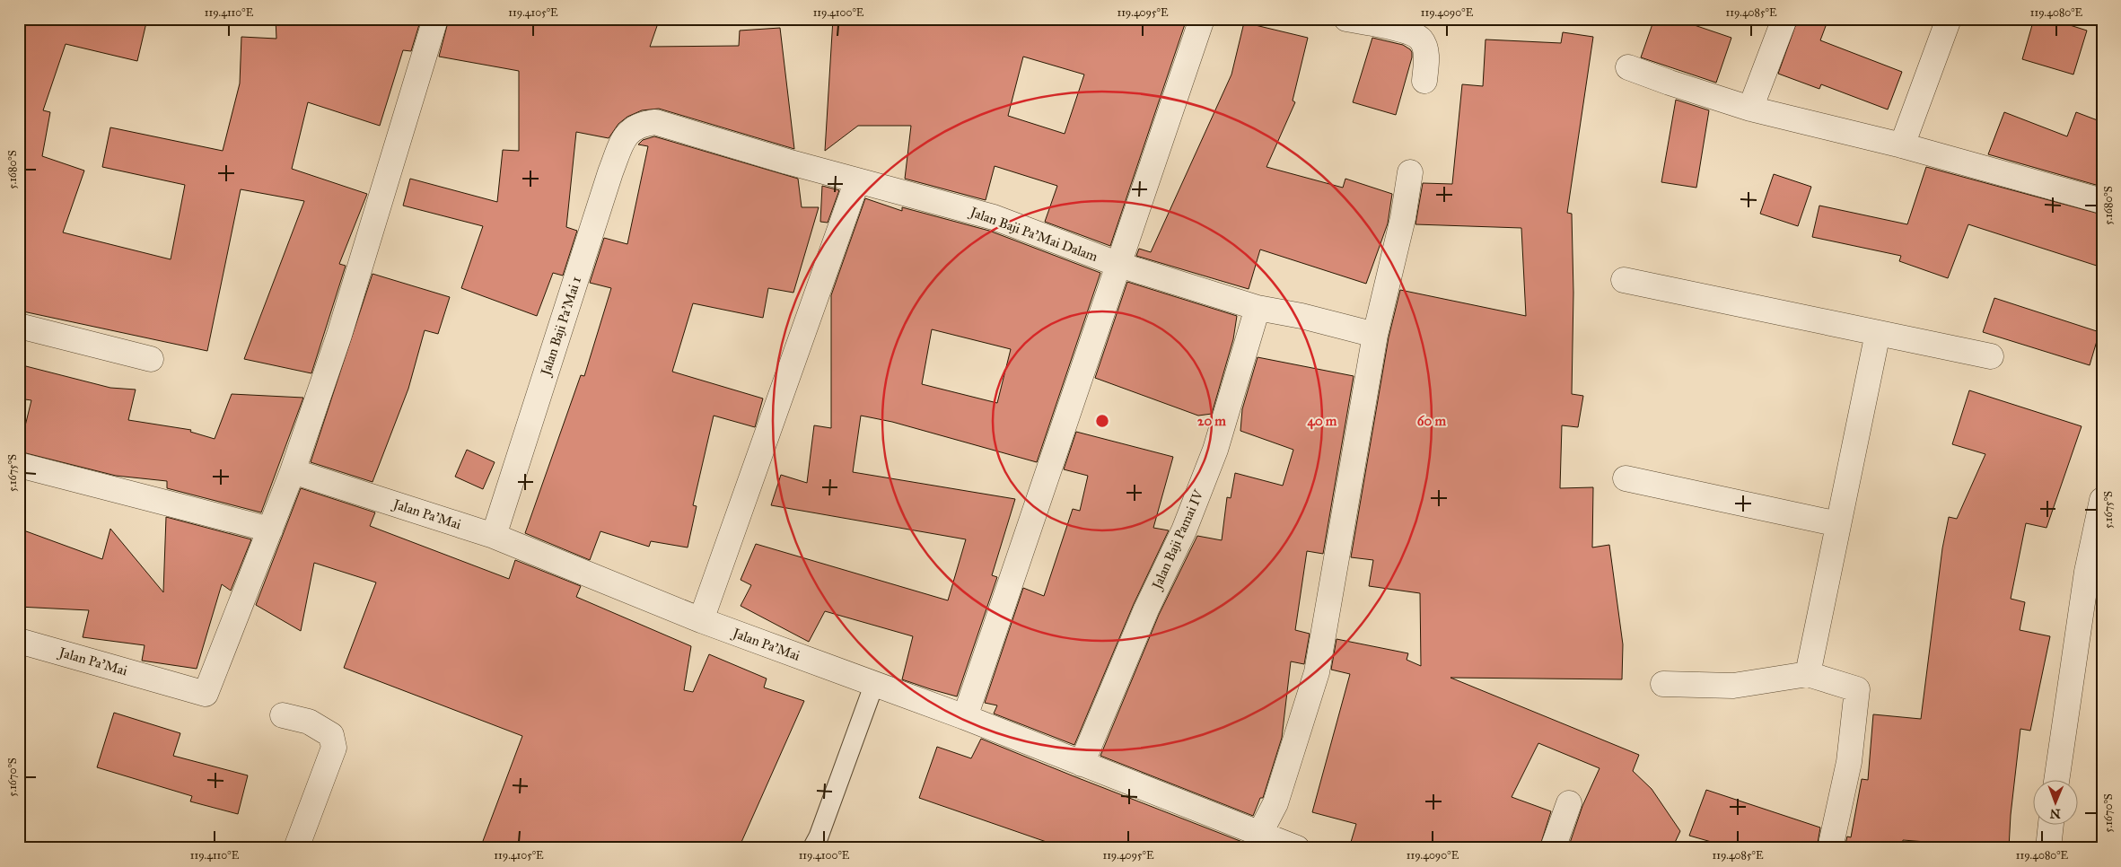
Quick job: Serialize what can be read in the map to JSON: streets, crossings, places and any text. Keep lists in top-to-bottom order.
{
  "streets": {
    "street": [
      "Jalan Baji Pa'Mai Dalam",
      "Jalan Baji Pa'Mai 1",
      "Jalan Pa'Mai",
      "Jalan Baji Pamai IV"
    ]
  },
  "crossings": [
    ["Jalan Baji Pa'Mai Dalam", "Jalan Baji Pa'Mai 1"],
    ["Jalan Baji Pa'Mai Dalam", "Jalan Baji Pamai IV"],
    ["Jalan Baji Pa'Mai 1", "Jalan Pa'Mai"],
    ["Jalan Pa'Mai", "Jalan Baji Pamai IV"]
  ],
  "north": "bottom",
  "coordinates": [
    "119.4110°E",
    "119.4105°E",
    "119.4100°E",
    "119.4095°E",
    "119.4090°E",
    "119.4085°E",
    "119.4080°E",
    "5.1680°S",
    "5.1675°S",
    "5.1670°S"
  ],
  "rings": ["20 m", "40 m", "60 m"]
}
